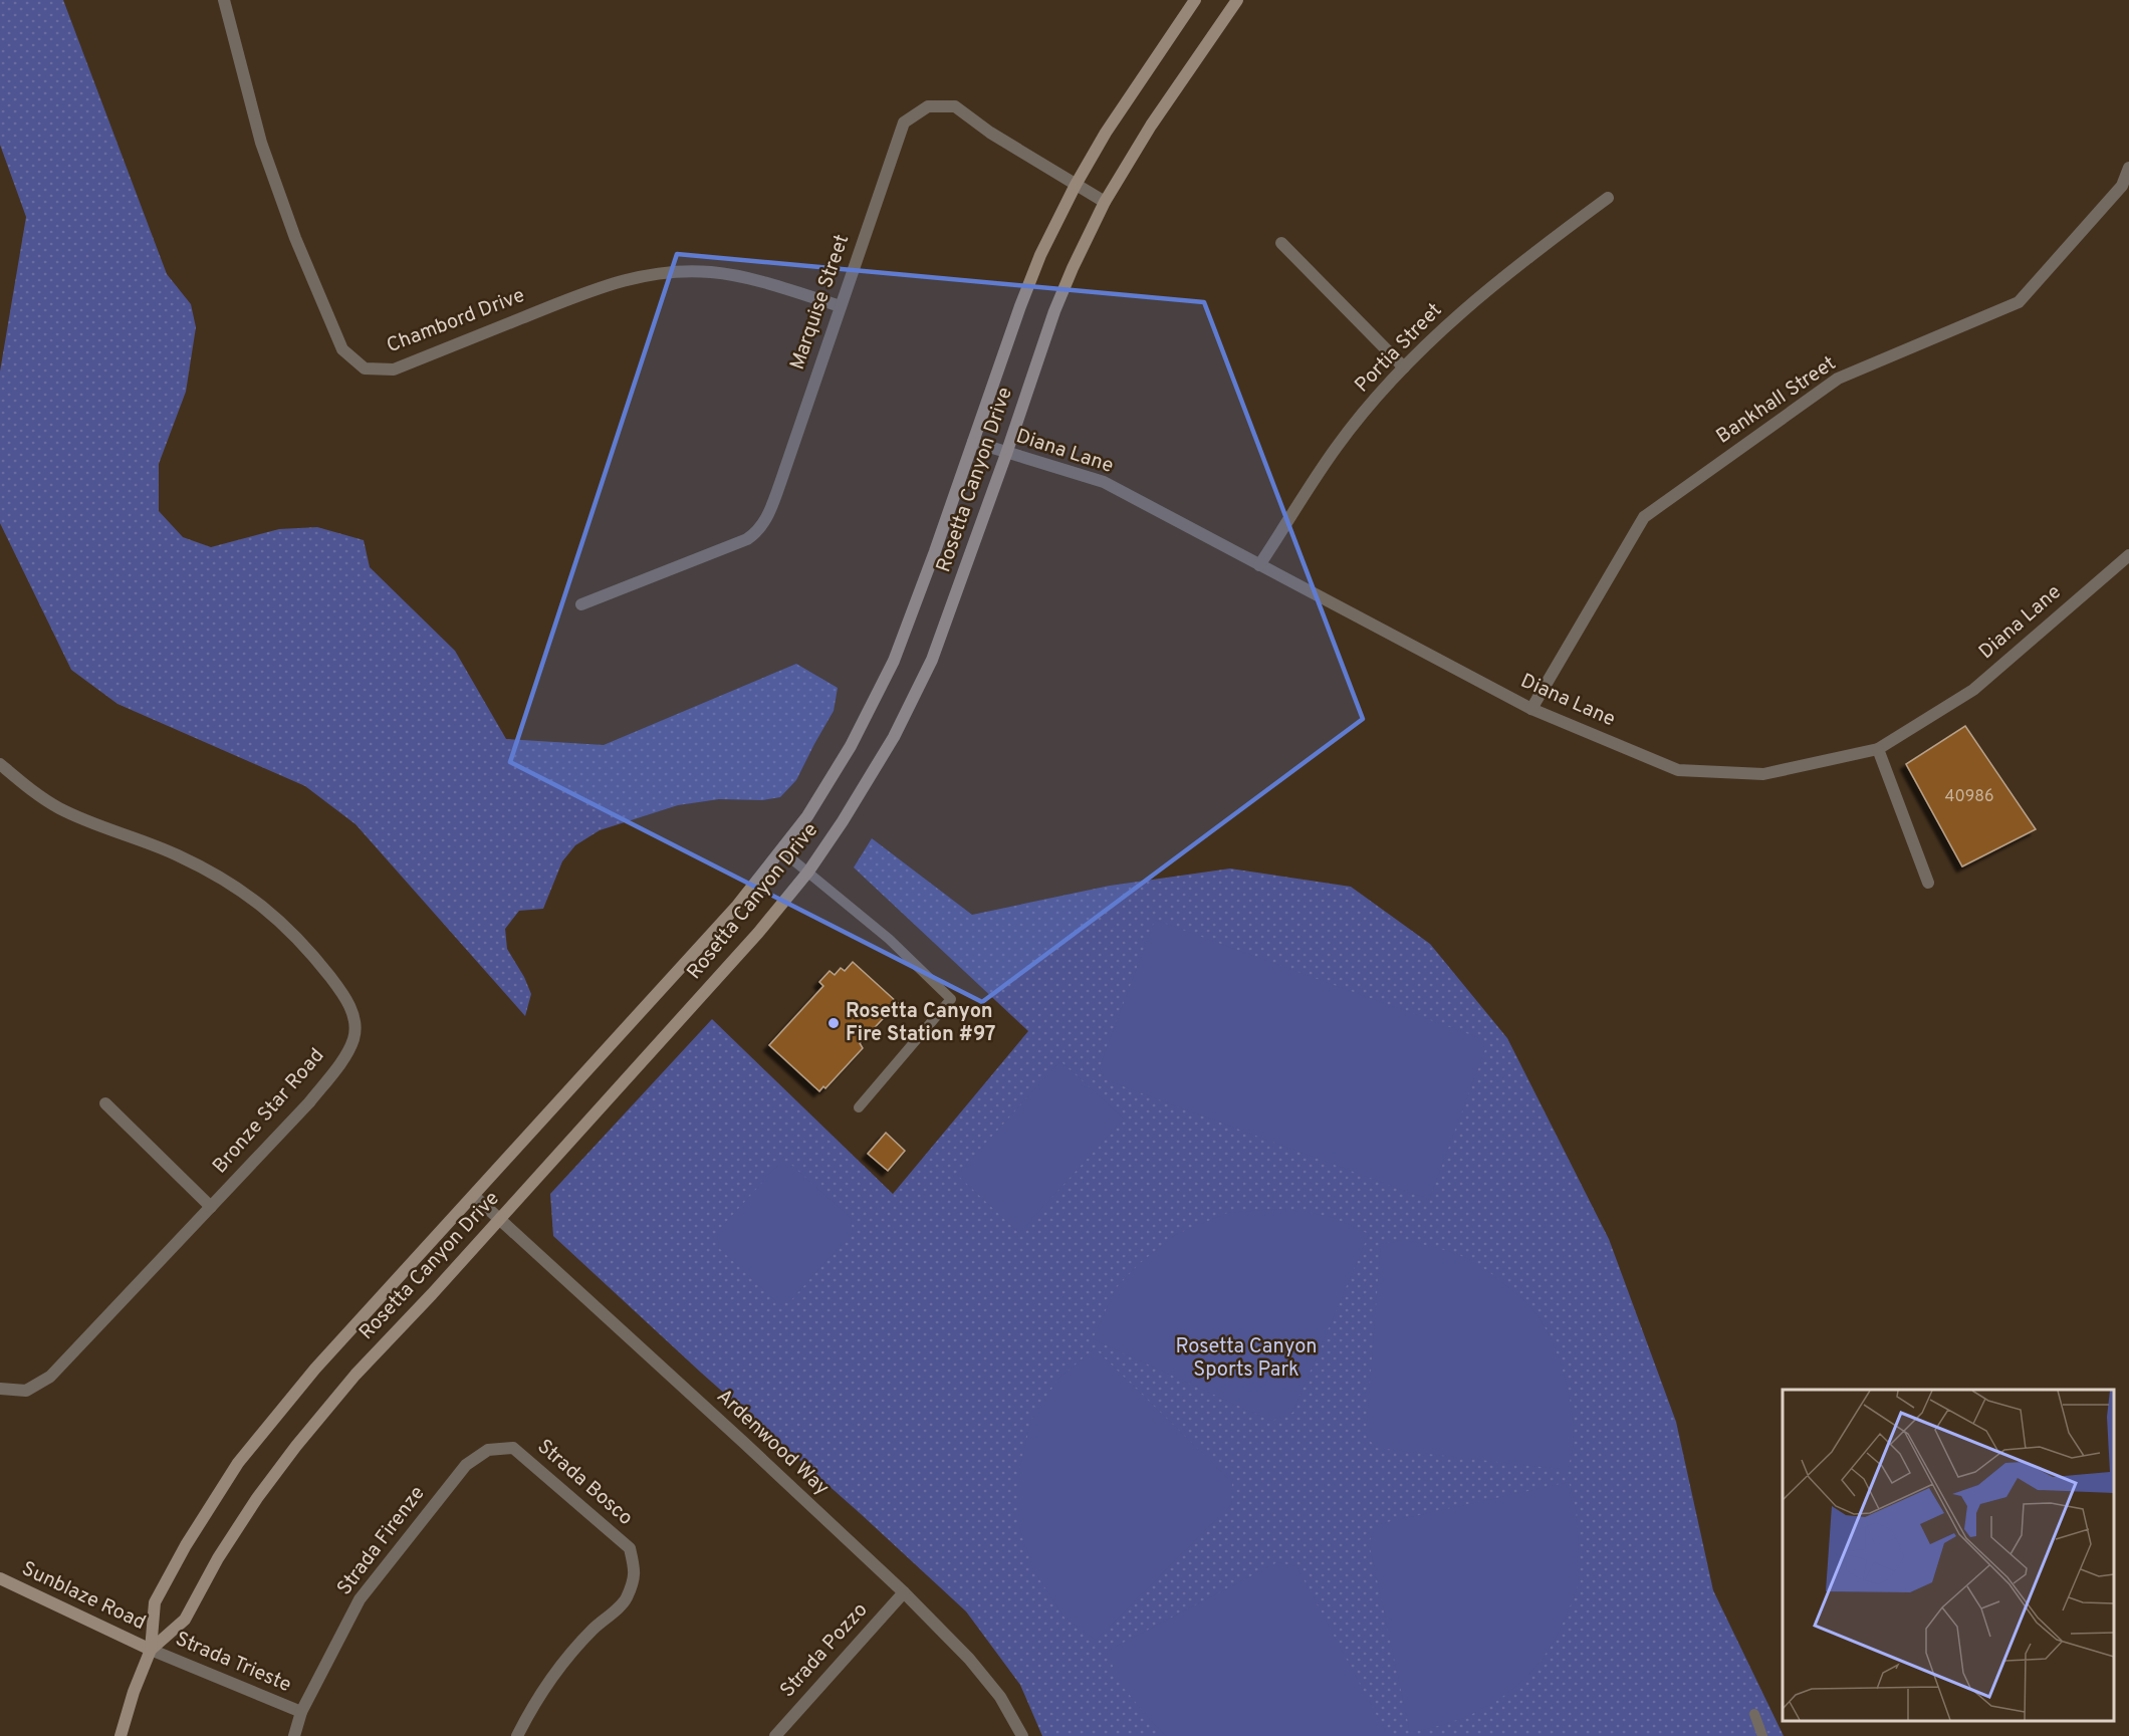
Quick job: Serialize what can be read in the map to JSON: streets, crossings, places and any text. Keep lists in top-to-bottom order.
{
  "streets": {
    "street": [
      "Marquise Street",
      "Chambord Drive",
      "Portia Street",
      "Bankhall Street",
      "Diana Lane",
      "Rosetta Canyon Drive",
      "Bronze Star Road",
      "Ardenwood Way",
      "Strada Bosco",
      "Strada Firenze",
      "Sunblaze Road",
      "Strada Pozzo",
      "Strada Trieste"
    ]
  },
  "crossings": [
    ["Marquise Street", "Chambord Drive"],
    ["Marquise Street", "Rosetta Canyon Drive"],
    ["Portia Street", "Diana Lane"],
    ["Bankhall Street", "Diana Lane"],
    ["Diana Lane", "Rosetta Canyon Drive"],
    ["Rosetta Canyon Drive", "Ardenwood Way"],
    ["Rosetta Canyon Drive", "Sunblaze Road"],
    ["Rosetta Canyon Drive", "Strada Trieste"],
    ["Ardenwood Way", "Strada Pozzo"],
    ["Strada Bosco", "Strada Firenze"],
    ["Strada Firenze", "Strada Trieste"],
    ["Sunblaze Road", "Strada Trieste"]
  ],
  "parks": ["Rosetta Canyon Sports Park"],
  "places": ["Rosetta Canyon Fire Station #97"],
  "house_numbers": ["40986"]
}
